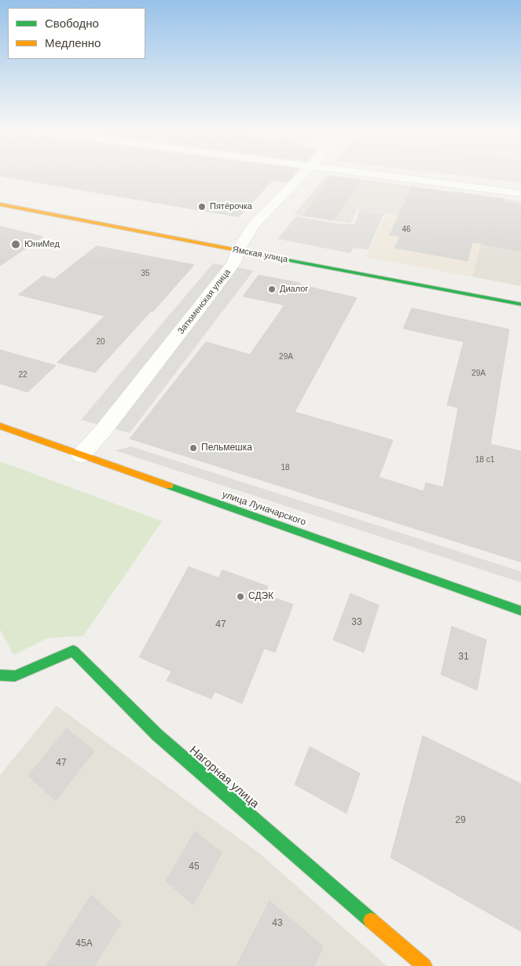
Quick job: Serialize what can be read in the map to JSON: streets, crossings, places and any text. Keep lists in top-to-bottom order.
{
  "streets": {
    "main road": ["Ямская улица", "улица Луначарского", "Нагорная улица"],
    "street": ["Затюменская улица"]
  },
  "crossings": [
    ["Ямская улица", "Затюменская улица"],
    ["Затюменская улица", "улица Луначарского"]
  ],
  "places": [
    "Пятёрочка",
    "ЮниМед",
    "Диалог",
    "Пельмешка",
    "СДЭК"
  ],
  "house_numbers": [
    "46",
    "35",
    "20",
    "29А",
    "29А",
    "22",
    "18 c1",
    "18",
    "33",
    "47",
    "31",
    "47",
    "29",
    "45",
    "43",
    "45А"
  ],
  "legend": ["Свободно", "Медленно"]
}
